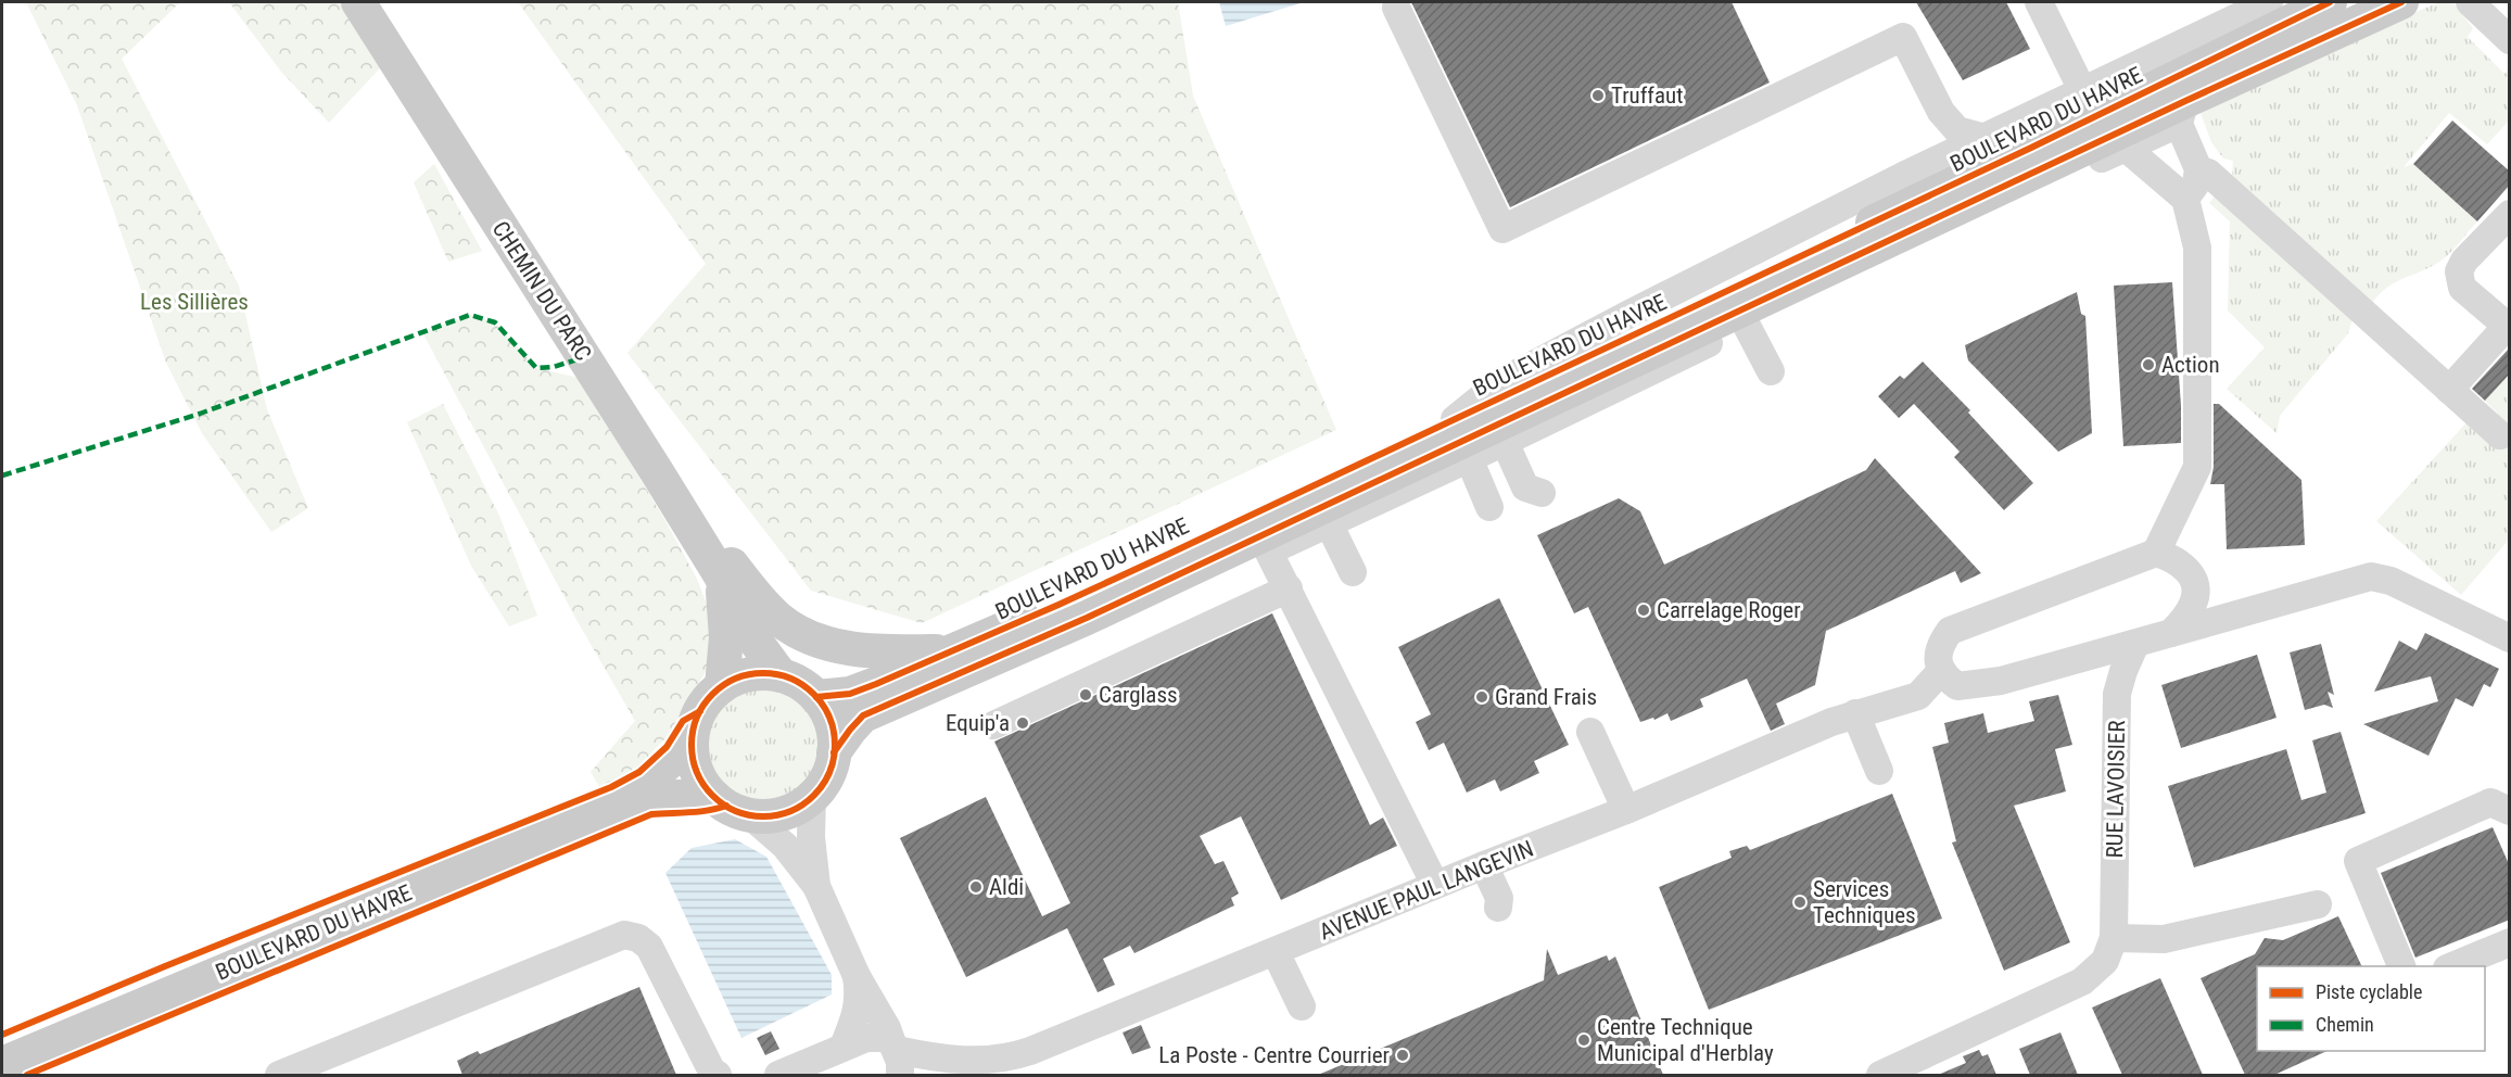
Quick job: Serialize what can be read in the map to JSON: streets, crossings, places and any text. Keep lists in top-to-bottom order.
{
  "streets": {
    "main road": ["BOULEVARD DU HAVRE", "CHEMIN DU PARC"],
    "street": ["RUE LAVOISIER", "AVENUE PAUL LANGEVIN"]
  },
  "crossings": [
    ["BOULEVARD DU HAVRE", "CHEMIN DU PARC"]
  ],
  "parks": ["Les Sillières"],
  "places": [
    "Truffaut",
    "Action",
    "Carrelage Roger",
    "Carglass",
    "Grand Frais",
    "Equip'a",
    "Aldi",
    "Services Techniques",
    "Centre Technique Municipal d'Herblay",
    "La Poste - Centre Courrier"
  ],
  "legend": ["Piste cyclable", "Chemin"]
}
